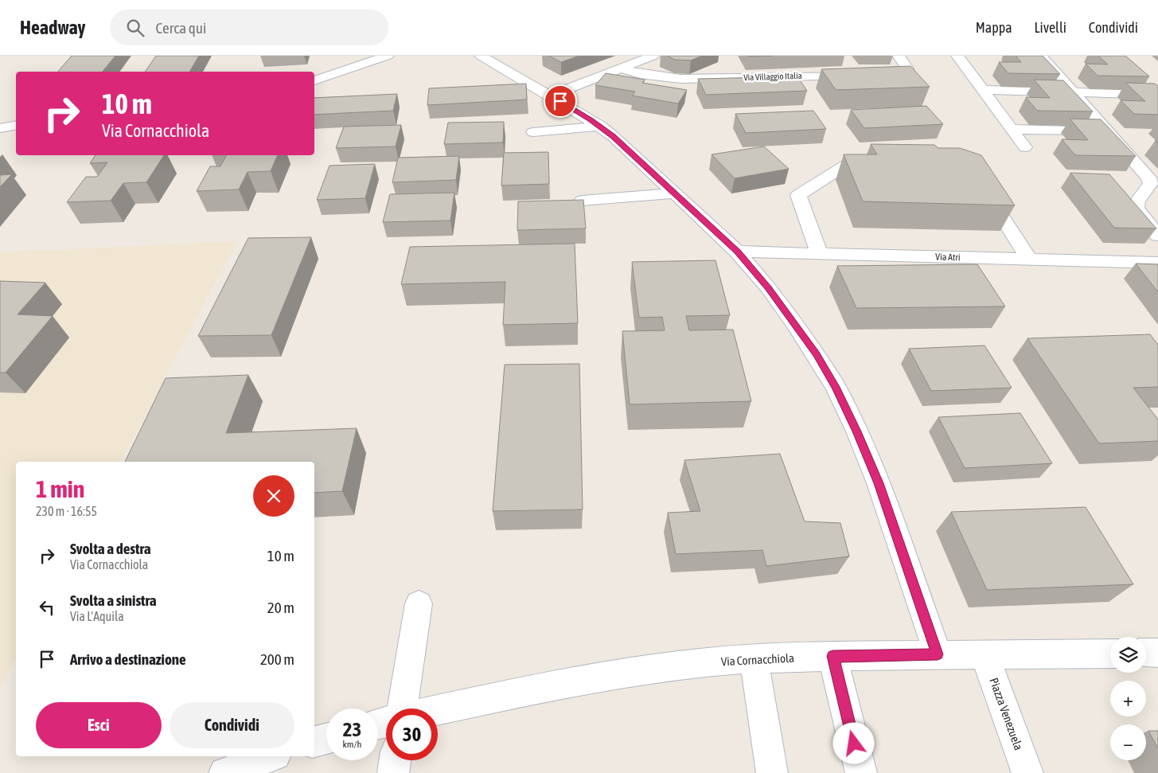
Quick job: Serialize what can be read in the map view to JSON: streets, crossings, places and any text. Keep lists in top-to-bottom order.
{
  "streets": {
    "street": [
      "Via Villaggio Italia",
      "Via Atri",
      "Via Cornacchiola",
      "Piazza Venezuela"
    ]
  },
  "crossings": [
    ["Via Cornacchiola", "Piazza Venezuela"]
  ],
  "page": {
    "header": "Headway",
    "search": "Cerca qui",
    "nav": ["Mappa", "Livelli", "Condividi"],
    "turn": ["10 m", "Via Cornacchiola"],
    "heading": ["1 min", "230 m · 16:55"],
    "list": [
      {
        "name": "Svolta a destra",
        "note": "Via Cornacchiola",
        "value": "10 m"
      },
      {
        "name": "Svolta a sinistra",
        "note": "Via L'Aquila",
        "value": "20 m"
      },
      {
        "name": "Arrivo a destinazione",
        "value": "200 m"
      }
    ],
    "map_buttons": ["+", "−"],
    "buttons": ["Esci", "Condividi"],
    "speed": "23 km/h",
    "limit": "30"
  }
}
